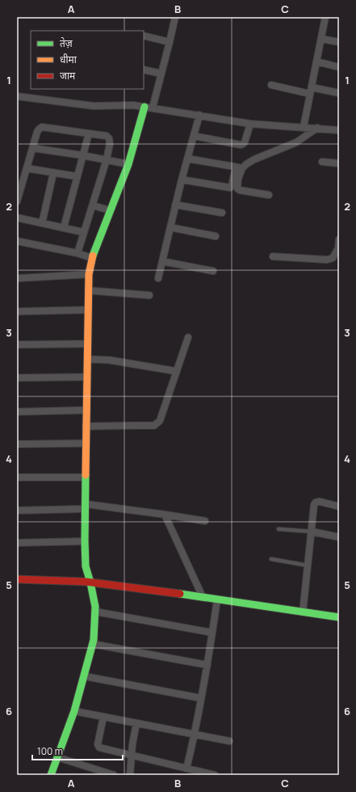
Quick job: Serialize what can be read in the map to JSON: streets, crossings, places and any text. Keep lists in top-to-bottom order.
{
  "legend": ["तेज़", "धीमा", "जाम"],
  "scale_bar": "100 m",
  "grid": {
    "columns": ["A", "B", "C"],
    "rows": [
      "1",
      "2",
      "3",
      "4",
      "5",
      "6"
    ]
  }
}
